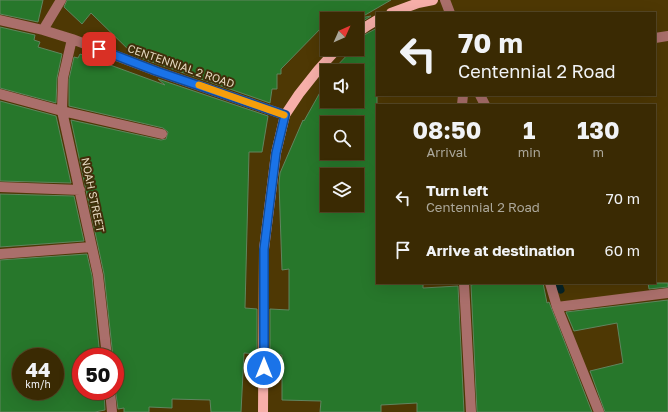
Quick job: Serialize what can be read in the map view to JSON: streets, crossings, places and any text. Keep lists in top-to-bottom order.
{
  "streets": {
    "street": ["CENTENNIAL 2 ROAD", "NOAH STREET"]
  },
  "crossings": [
    ["CENTENNIAL 2 ROAD", "NOAH STREET"]
  ],
  "north": "top right",
  "page": {
    "turn": ["70 m", "Centennial 2 Road"],
    "eta": [
      "08:50",
      "Arrival",
      "1",
      "min",
      "130",
      "m"
    ],
    "list": [
      {
        "name": "Turn left",
        "note": "Centennial 2 Road",
        "value": "70 m"
      },
      {
        "name": "Arrive at destination",
        "value": "60 m"
      }
    ],
    "speed": "44 km/h",
    "limit": "50"
  }
}
